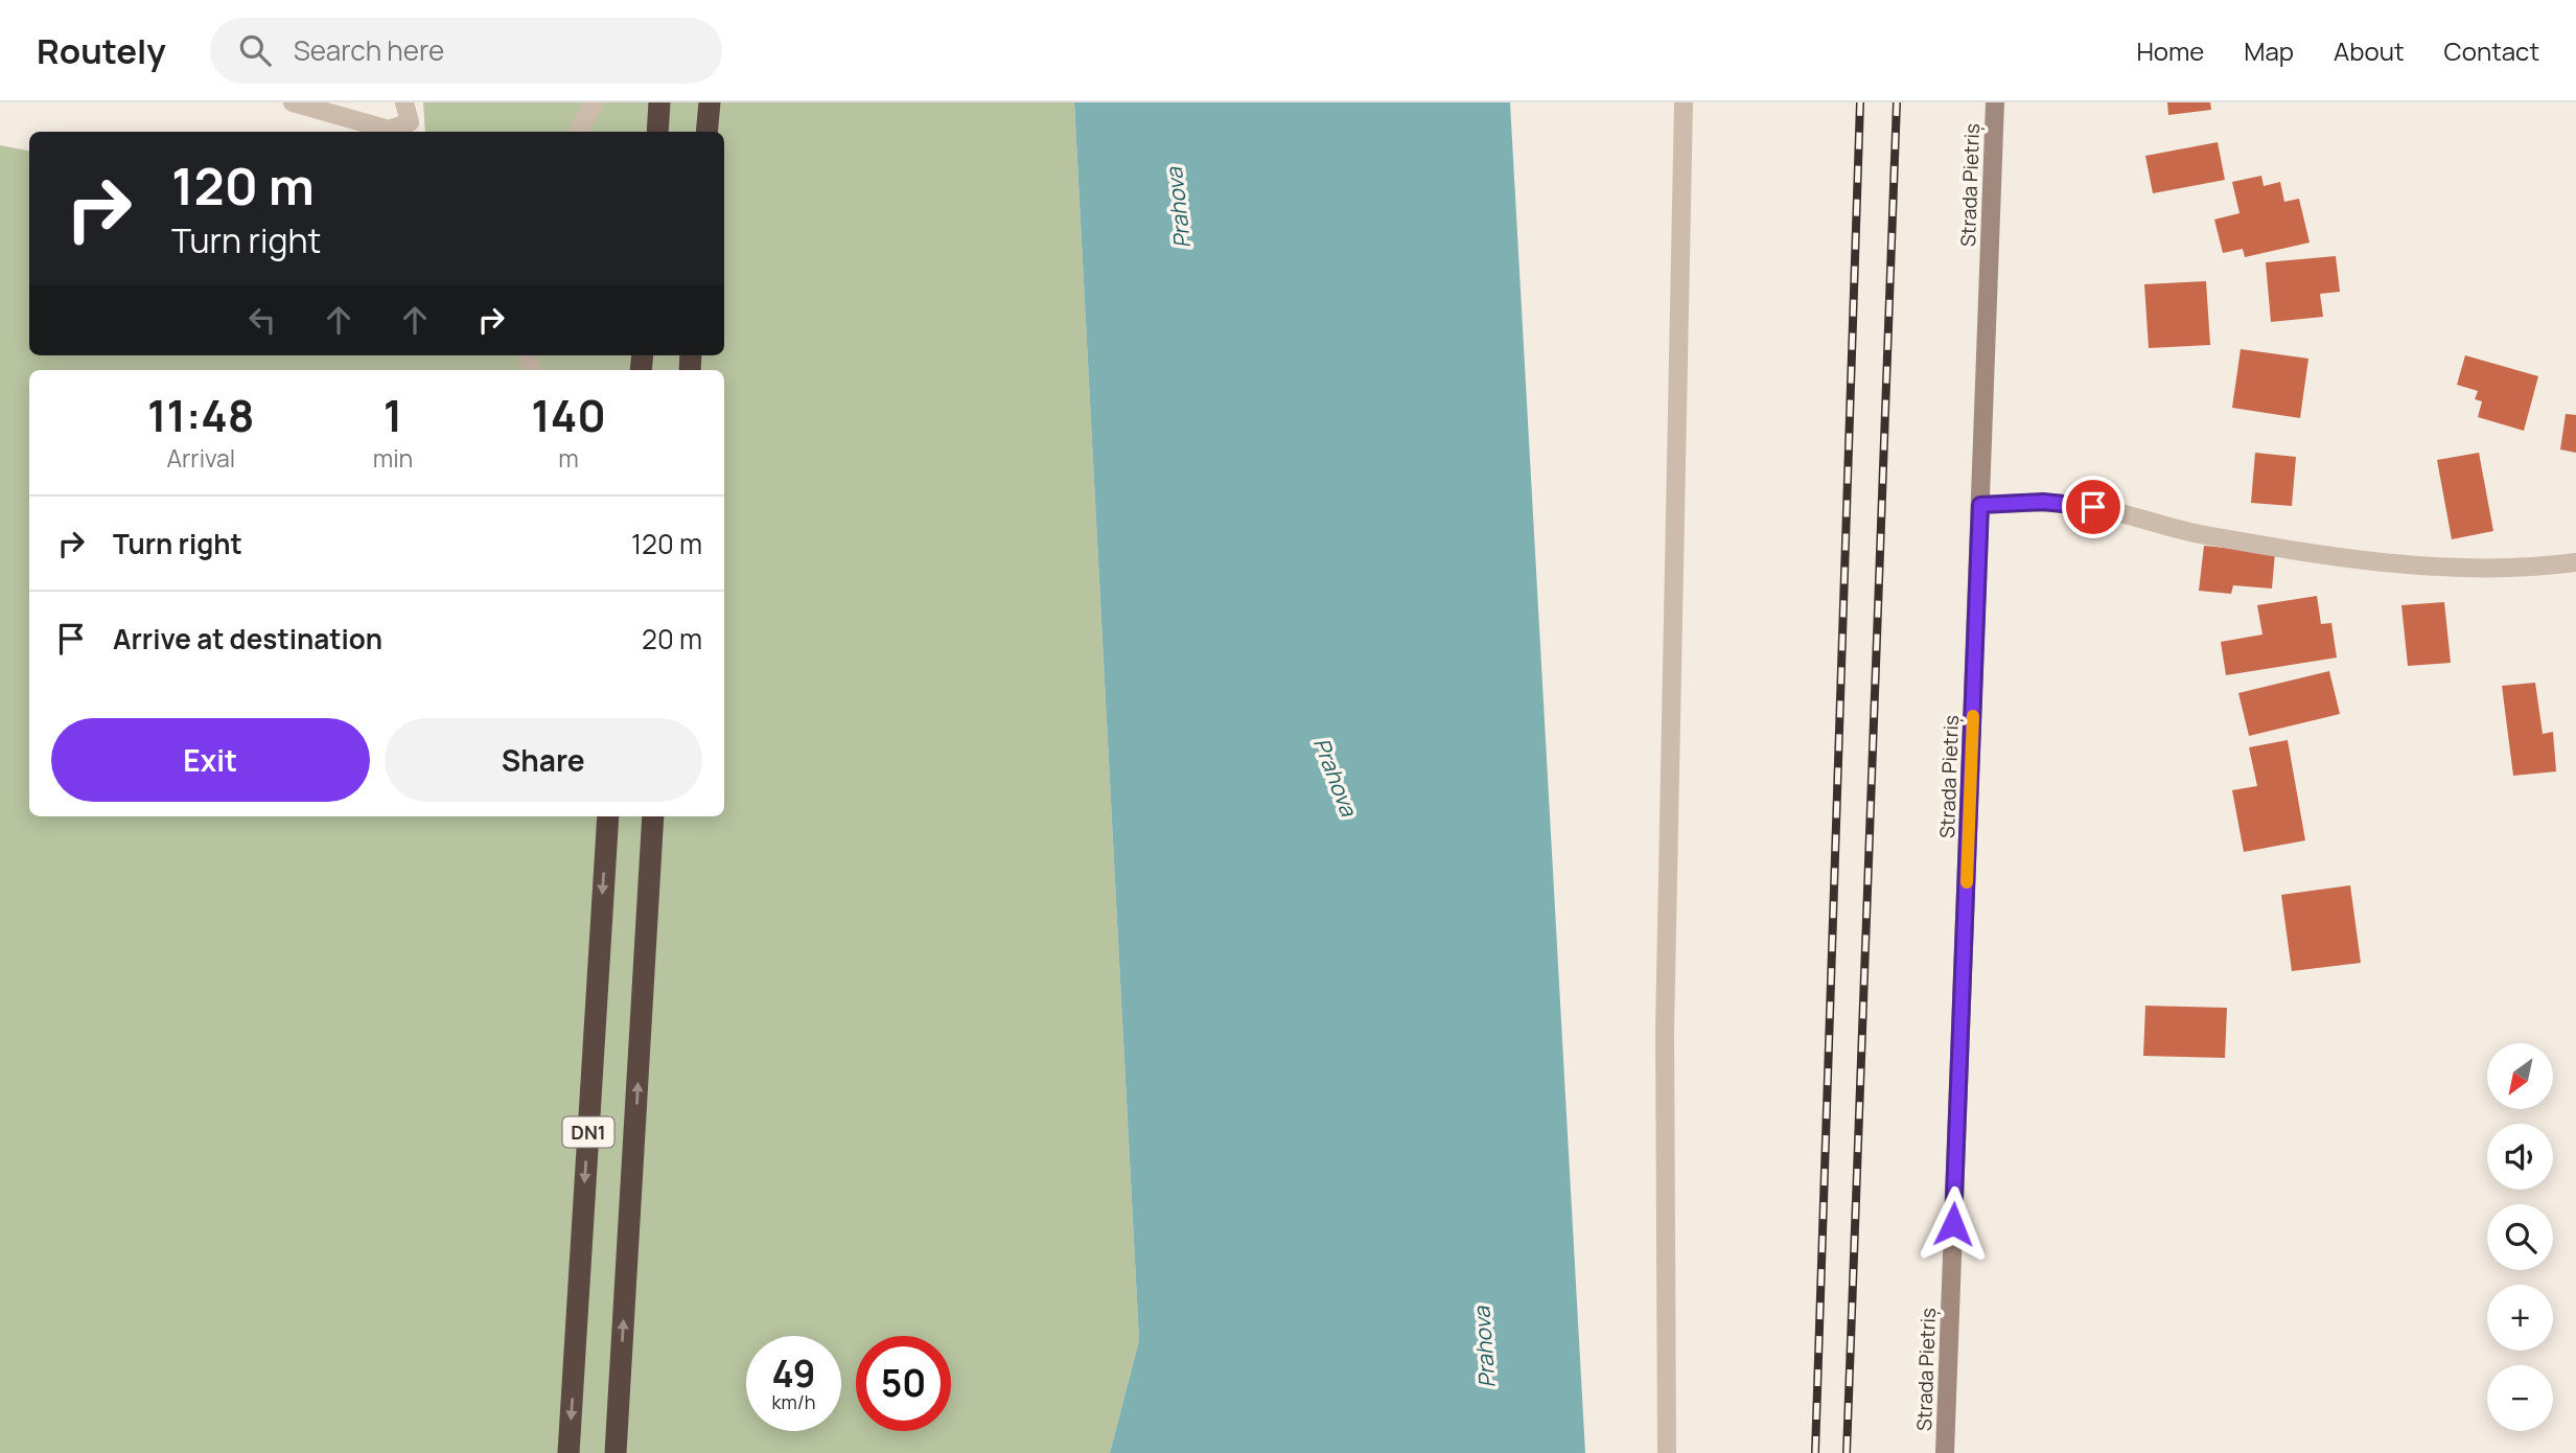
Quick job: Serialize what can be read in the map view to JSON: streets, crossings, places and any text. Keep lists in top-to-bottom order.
{
  "streets": {
    "highway": ["DN1"],
    "main road": ["Strada Pietriș"]
  },
  "water": ["Prahova"],
  "north": "bottom left",
  "page": {
    "header": "Routely",
    "search": "Search here",
    "nav": [
      "Home",
      "Map",
      "About",
      "Contact"
    ],
    "turn": ["120 m", "Turn right"],
    "eta": [
      "11:48",
      "Arrival",
      "1",
      "min",
      "140",
      "m"
    ],
    "list": [
      {
        "name": "Turn right",
        "value": "120 m"
      },
      {
        "name": "Arrive at destination",
        "value": "20 m"
      }
    ],
    "buttons": ["Exit", "Share"],
    "map_buttons": ["+", "−"],
    "speed": "49 km/h",
    "limit": "50"
  }
}
